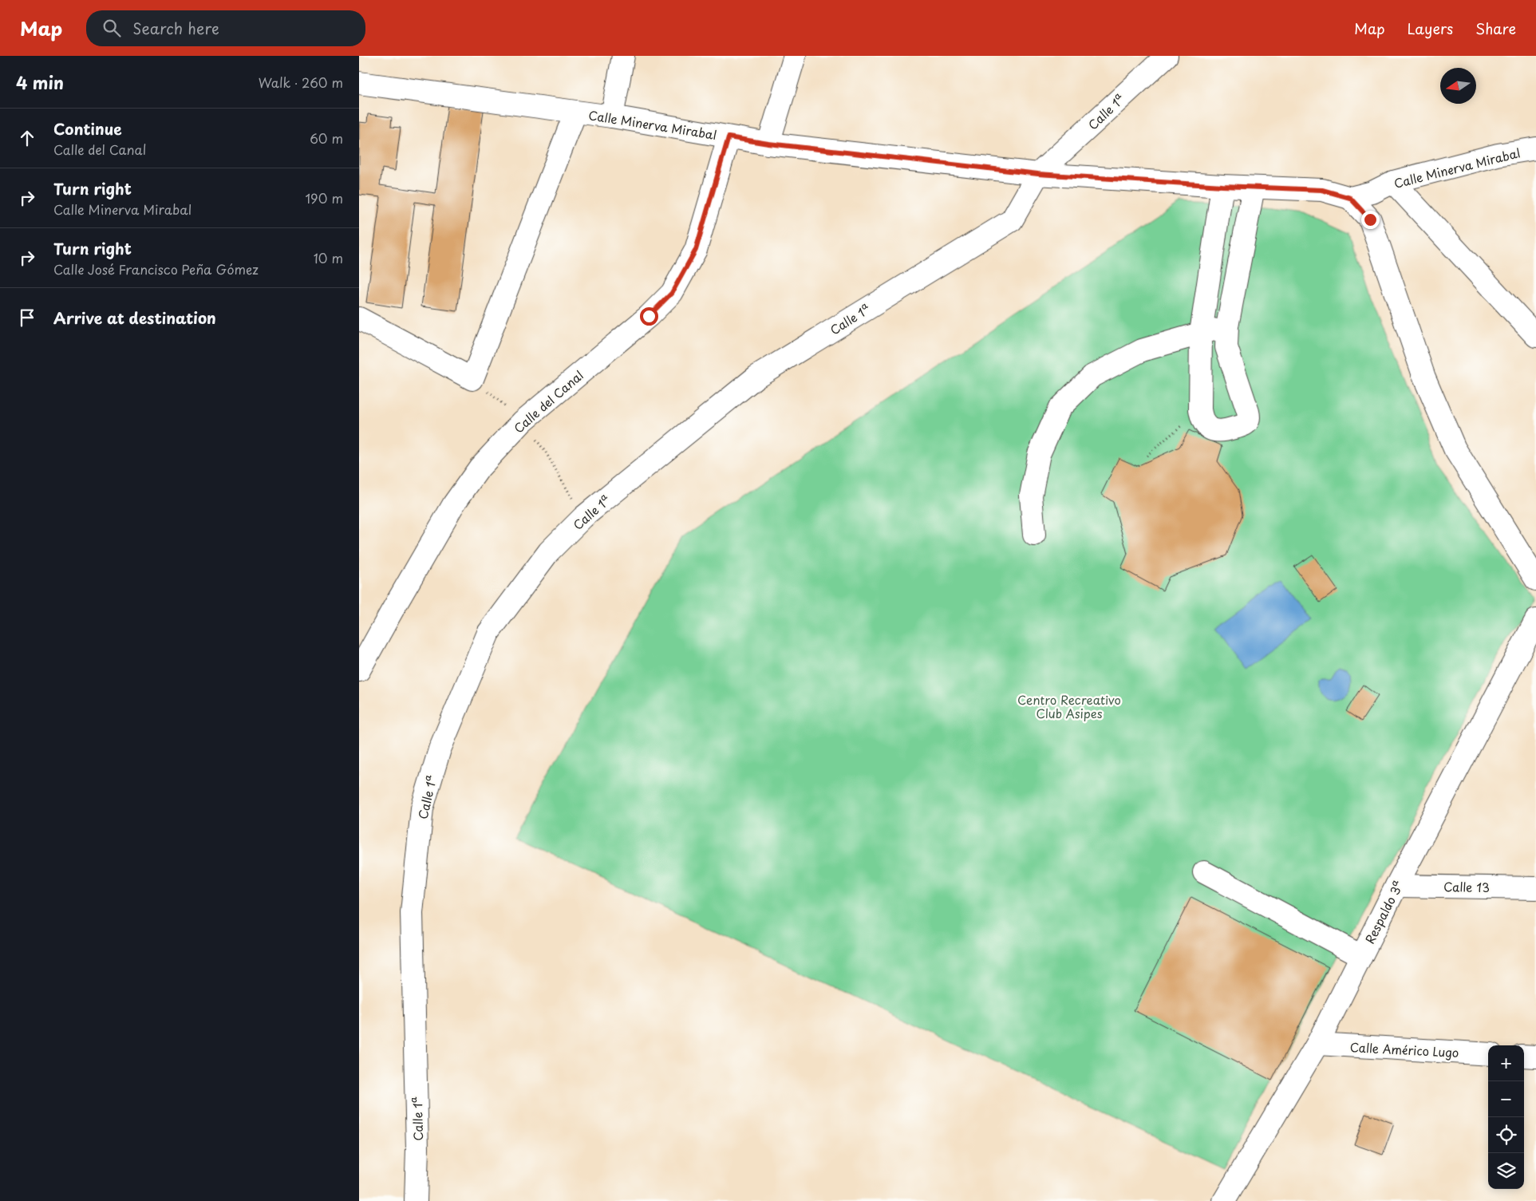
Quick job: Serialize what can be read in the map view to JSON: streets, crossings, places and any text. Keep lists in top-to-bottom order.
{
  "streets": {
    "street": [
      "Calle 1ª",
      "Calle Minerva Mirabal",
      "Calle del Canal",
      "Calle 13",
      "Respaldo 3ª",
      "Calle Américo Lugo"
    ]
  },
  "crossings": [
    ["Calle 1ª", "Calle Minerva Mirabal"],
    ["Calle Minerva Mirabal", "Calle del Canal"],
    ["Calle 13", "Respaldo 3ª"],
    ["Respaldo 3ª", "Calle Américo Lugo"]
  ],
  "parks": ["Centro Recreativo Club Asipes"],
  "north": "left",
  "page": {
    "header": "Map",
    "search": "Search here",
    "nav": ["Map", "Layers", "Share"],
    "heading": ["4 min", "Walk · 260 m"],
    "list": [
      ["Continue", "Calle del Canal", "60 m"],
      ["Turn right", "Calle Minerva Mirabal", "190 m"],
      ["Turn right", "Calle José Francisco Peña Gómez", "10 m"],
      "Arrive at destination"
    ],
    "map_buttons": ["+", "−"]
  }
}
